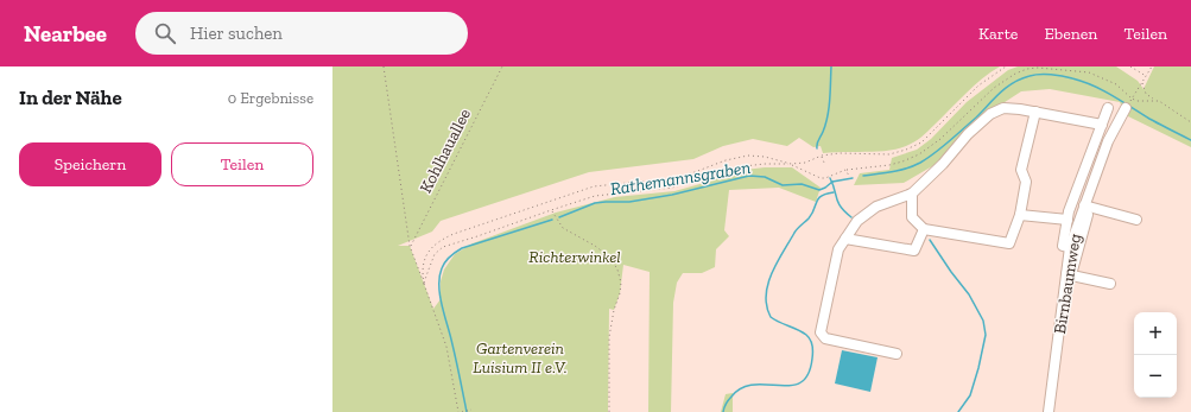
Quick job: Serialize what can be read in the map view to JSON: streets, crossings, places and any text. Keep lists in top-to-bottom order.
{
  "streets": {
    "street": ["Birnbaumweg"],
    "path": ["Kohlhauallee"]
  },
  "water": ["Rathemannsgraben"],
  "parks": ["Richterwinkel", "Gartenverein Luisium II e.V."],
  "page": {
    "header": "Nearbee",
    "search": "Hier suchen",
    "nav": ["Karte", "Ebenen", "Teilen"],
    "heading": ["In der Nähe", "0 Ergebnisse"],
    "buttons": ["Speichern", "Teilen"],
    "map_buttons": ["+", "−"]
  }
}
